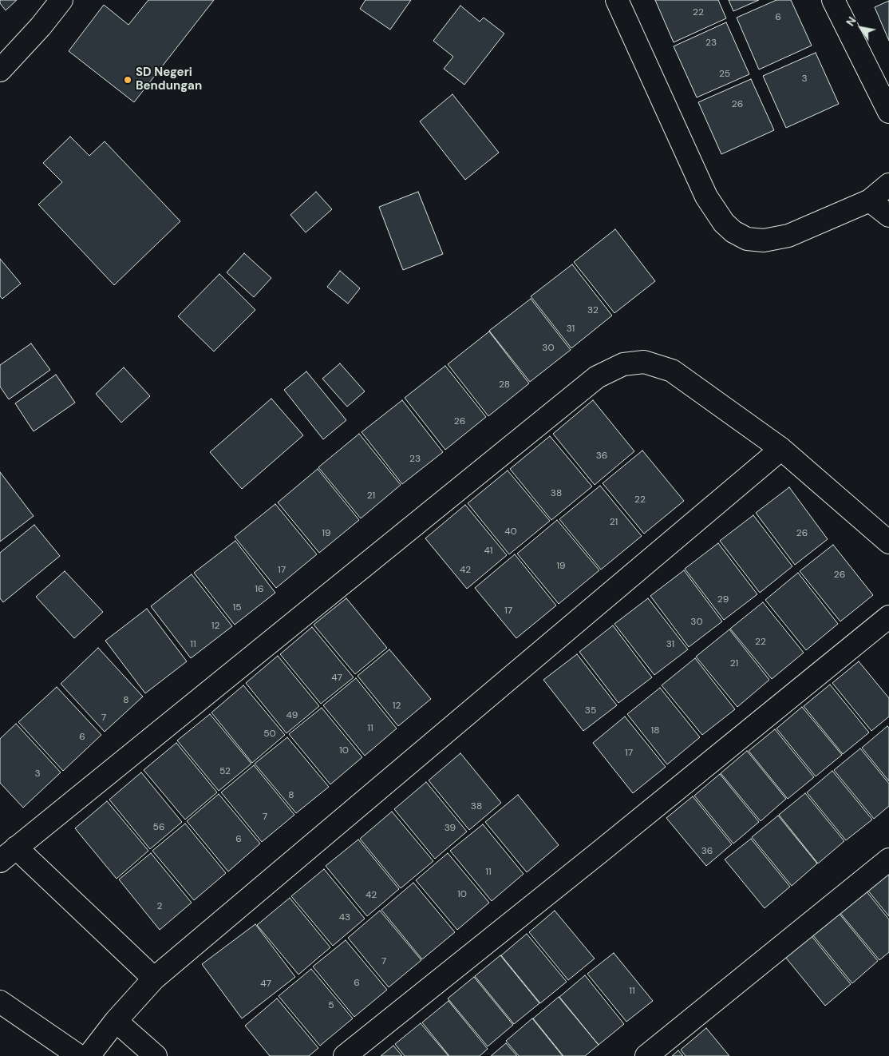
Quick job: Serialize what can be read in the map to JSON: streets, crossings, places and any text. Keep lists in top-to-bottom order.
{
  "places": ["SD Negeri Bendungan"],
  "house_numbers": [
    "22",
    "6",
    "23",
    "25",
    "3",
    "26",
    "32",
    "31",
    "30",
    "28",
    "26",
    "36",
    "23",
    "38",
    "21",
    "22",
    "21",
    "40",
    "19",
    "26",
    "41",
    "19",
    "17",
    "42",
    "26",
    "16",
    "29",
    "15",
    "17",
    "30",
    "12",
    "22",
    "11",
    "31",
    "21",
    "47",
    "8",
    "12",
    "35",
    "49",
    "7",
    "11",
    "18",
    "50",
    "6",
    "10",
    "17",
    "52",
    "3",
    "8",
    "38",
    "7",
    "56",
    "39",
    "6",
    "36",
    "11",
    "10",
    "42",
    "2",
    "43",
    "7",
    "6",
    "47",
    "11",
    "5"
  ],
  "north": "top left"
}
